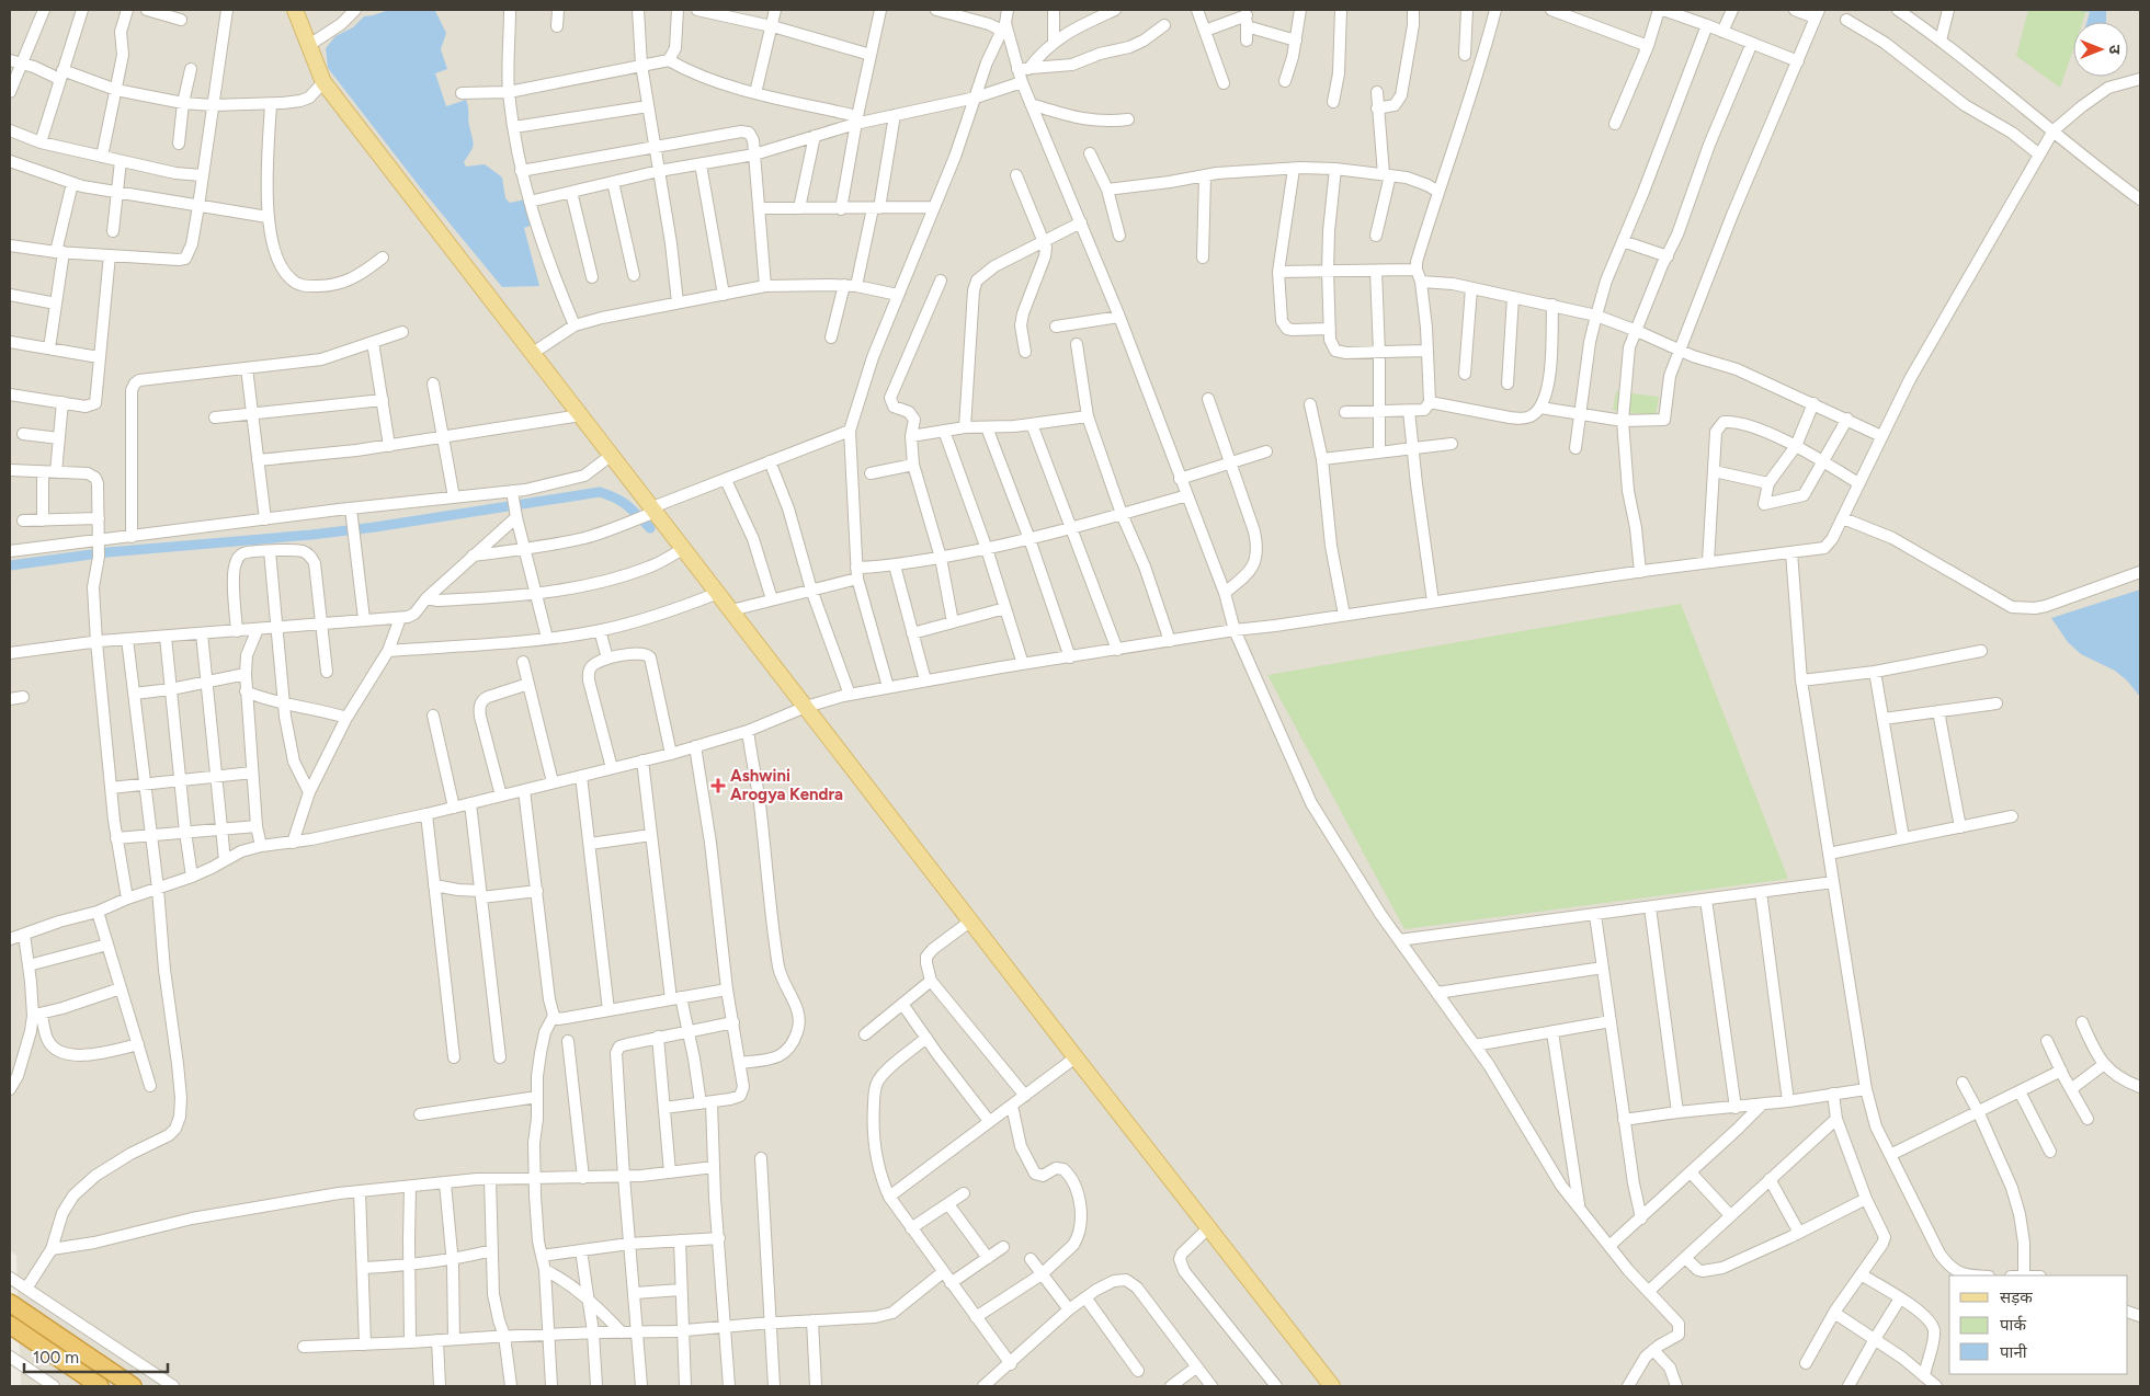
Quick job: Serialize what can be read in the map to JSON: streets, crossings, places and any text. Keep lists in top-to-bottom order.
{
  "places": {
    "health": ["Ashwini Arogya Kendra"]
  },
  "legend": ["सड़क", "पार्क", "पानी"],
  "scale_bar": "100 m",
  "north": "right"
}
